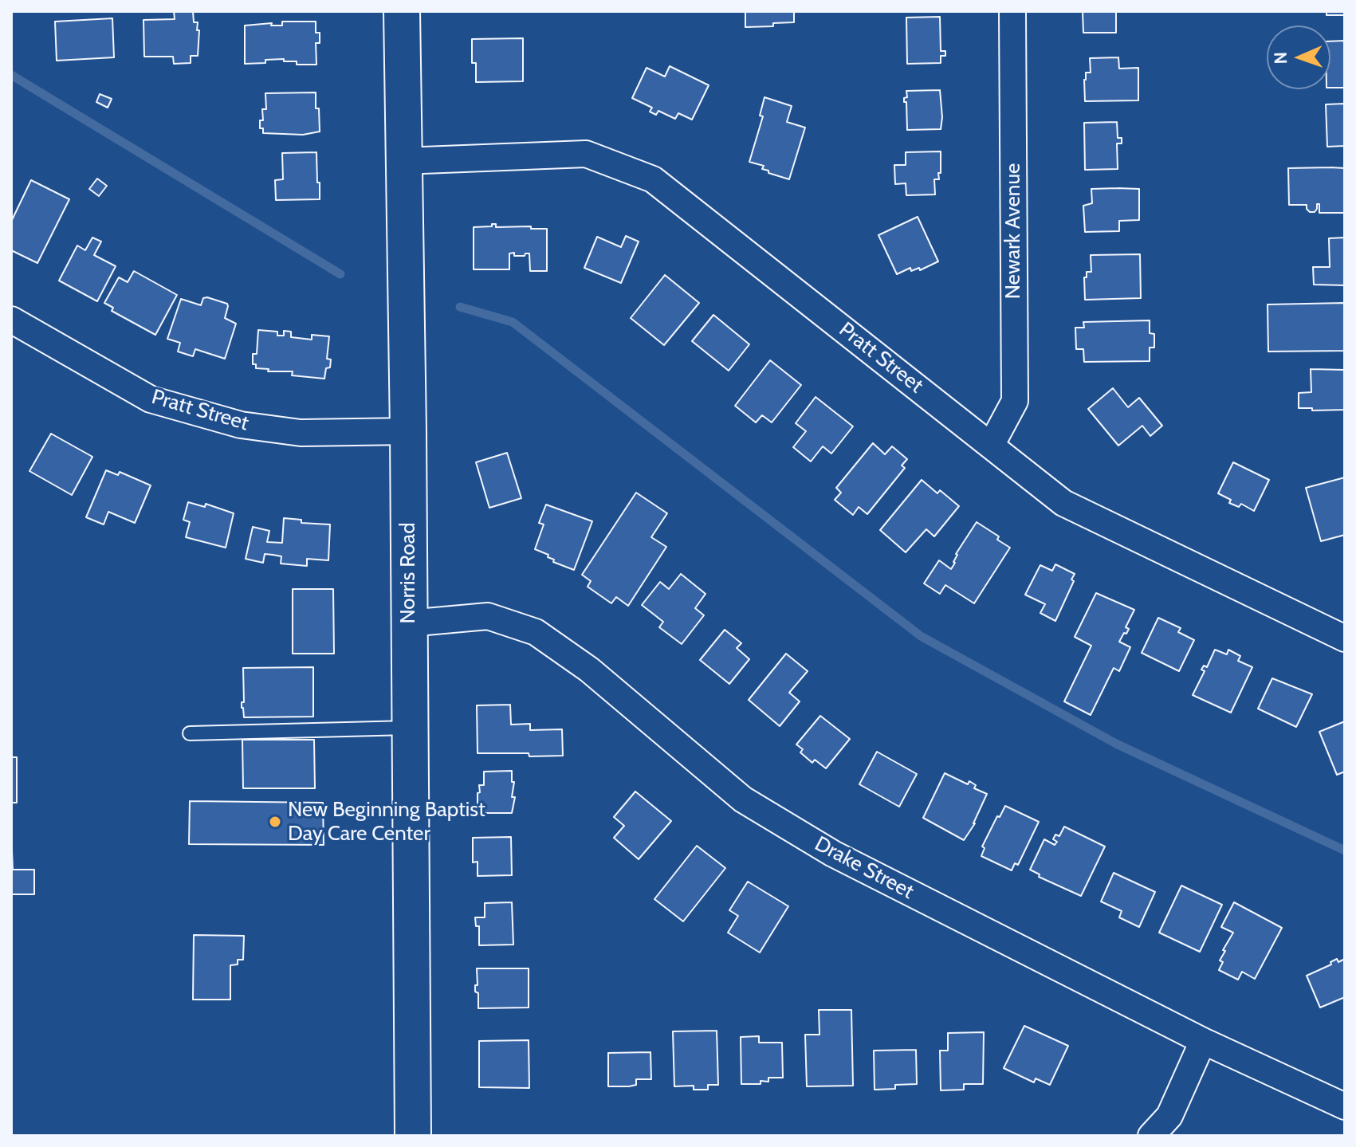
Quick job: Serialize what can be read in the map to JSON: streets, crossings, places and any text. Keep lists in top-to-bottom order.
{
  "streets": {
    "main road": ["Norris Road"],
    "street": ["Newark Avenue", "Pratt Street", "Drake Street"]
  },
  "crossings": [
    ["Newark Avenue", "Pratt Street"],
    ["Pratt Street", "Norris Road"],
    ["Norris Road", "Drake Street"]
  ],
  "places": ["New Beginning Baptist Day Care Center"],
  "north": "left"
}
